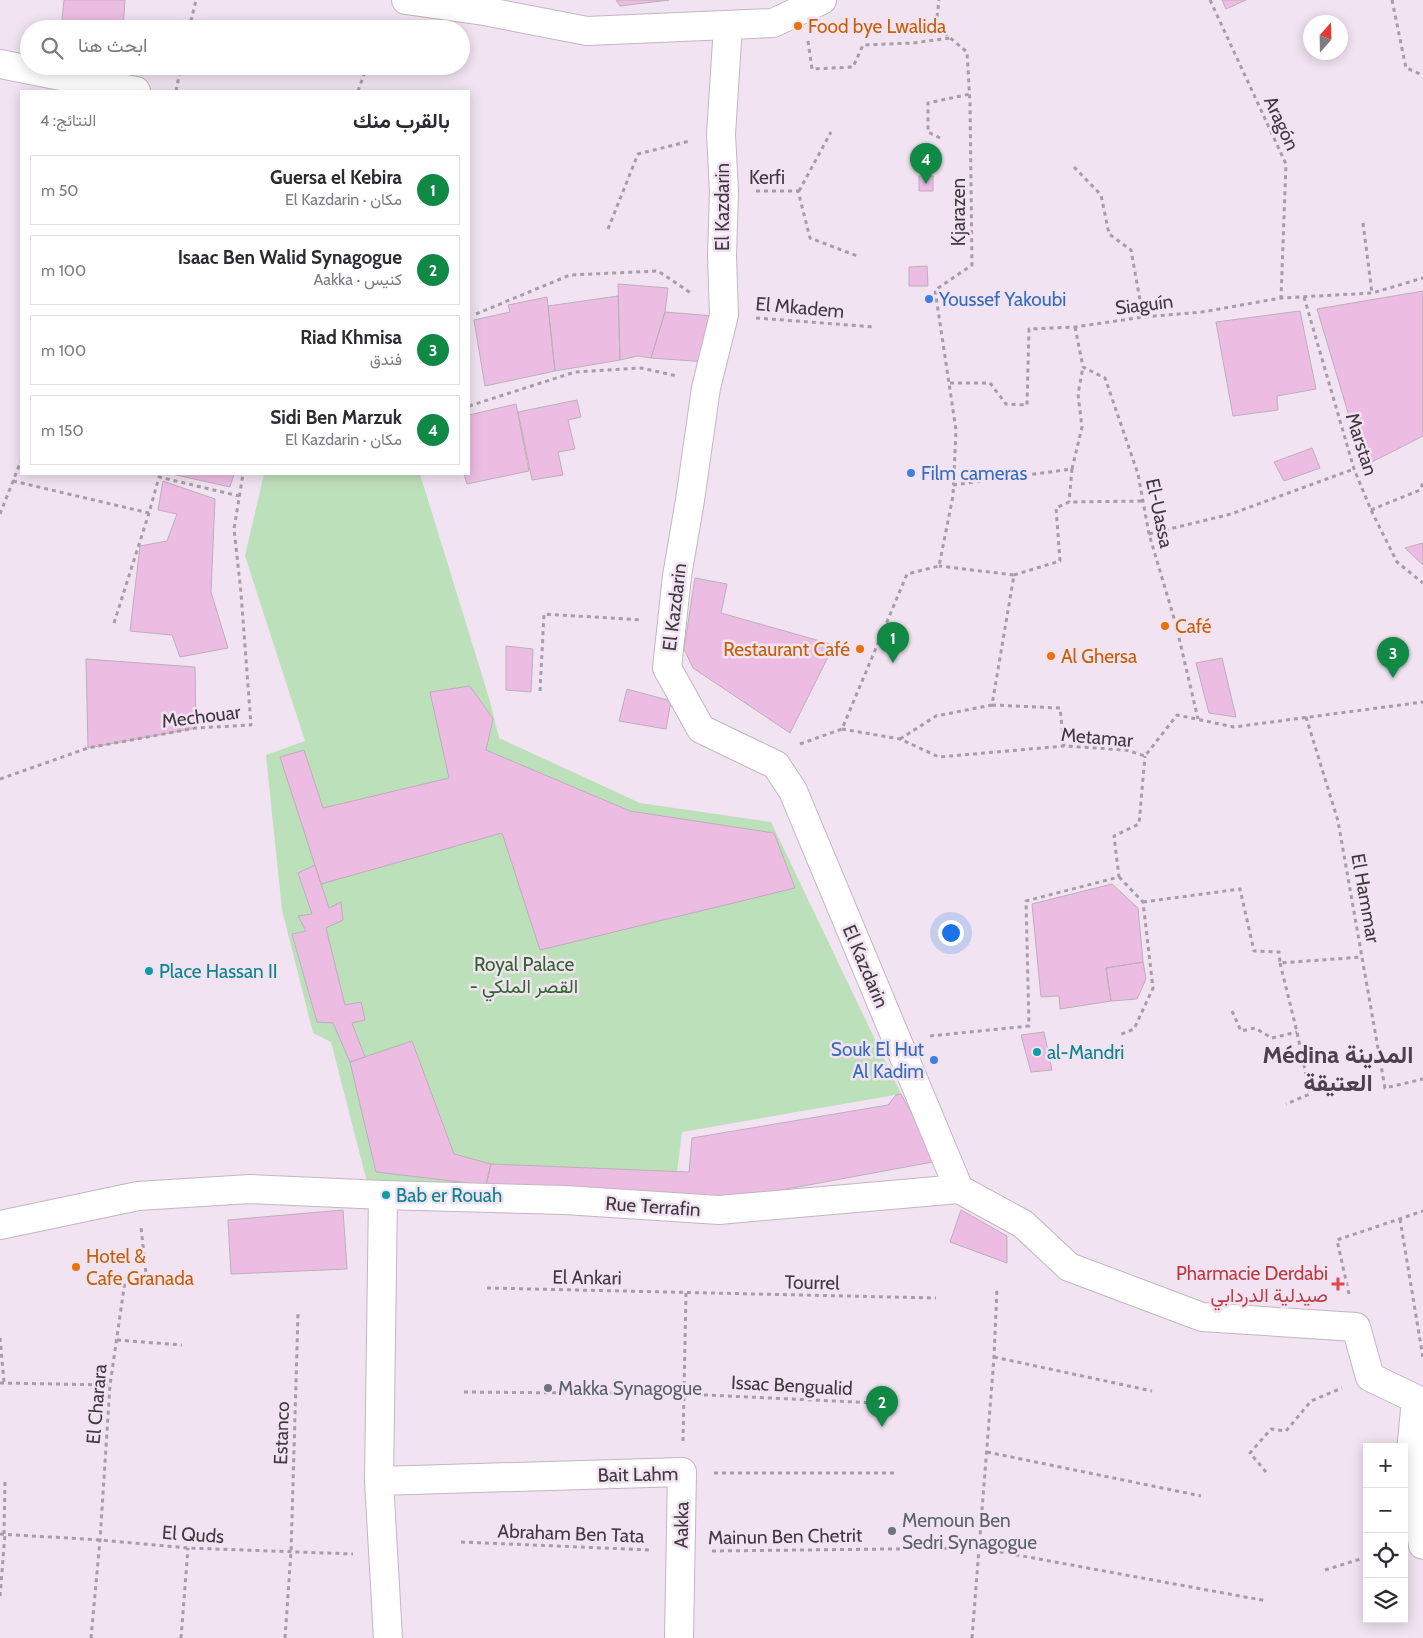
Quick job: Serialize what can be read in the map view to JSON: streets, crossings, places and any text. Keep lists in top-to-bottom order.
{
  "streets": {
    "street": [
      "El Kazdarin",
      "Rue Terrafin",
      "Bait Lahm",
      "Aakka"
    ],
    "path": [
      "Aragón",
      "Kerfi",
      "Kjarazen",
      "Siaguín",
      "El Mkadem",
      "Marstan",
      "El-Uassa",
      "Mechouar",
      "Metamar",
      "El Hammar",
      "El Ankari",
      "Tourrel",
      "Issac Bengualid",
      "El Charara",
      "Estanco",
      "Abraham Ben Tata",
      "El Quds",
      "Mainun Ben Chetrit"
    ]
  },
  "crossings": [
    ["Aragón", "Siaguín"],
    ["Kerfi", "El Kazdarin"],
    ["El Kazdarin", "El Mkadem"],
    ["El Kazdarin", "Rue Terrafin"],
    ["Kjarazen", "Siaguín"],
    ["Siaguín", "Marstan"],
    ["El-Uassa", "Metamar"],
    ["Metamar", "El Hammar"],
    ["Rue Terrafin", "El Charara"],
    ["El Ankari", "Tourrel"],
    ["El Charara", "El Quds"],
    ["Estanco", "El Quds"],
    ["Bait Lahm", "Aakka"],
    ["Aakka", "Abraham Ben Tata"],
    ["Aakka", "Mainun Ben Chetrit"],
    ["Abraham Ben Tata", "Mainun Ben Chetrit"]
  ],
  "districts": ["Médina المدينة العتيقة"],
  "parks": ["Royal Palace - القصر الملكي"],
  "places": {
    "other": [
      "Food bye Lwalida",
      "Youssef Yakoubi",
      "Film cameras",
      "Café",
      "Restaurant Café",
      "Al Ghersa",
      "Place Hassan II",
      "al-Mandri",
      "Souk El Hut Al Kadim",
      "Bab er Rouah",
      "Hotel & Cafe Granada",
      "Makka Synagogue",
      "Memoun Ben Sedri Synagogue"
    ],
    "health": ["Pharmacie Derdabi صيدلية الدردابي"]
  },
  "north": "top",
  "page": {
    "search": "ابحث هنا",
    "heading": ["بالقرب منك", "النتائج: 4"],
    "pins": [
      "4",
      "1",
      "3",
      "2"
    ],
    "list": [
      {
        "mark": "1",
        "name": "Guersa el Kebira",
        "note": "مكان · El Kazdarin",
        "value": "50 m"
      },
      {
        "mark": "2",
        "name": "Isaac Ben Walid Synagogue",
        "note": "كنيس · Aakka",
        "value": "100 m"
      },
      {
        "mark": "3",
        "name": "Riad Khmisa",
        "note": "فندق",
        "value": "100 m"
      },
      {
        "mark": "4",
        "name": "Sidi Ben Marzuk",
        "note": "مكان · El Kazdarin",
        "value": "150 m"
      }
    ],
    "map_buttons": ["+", "−"]
  }
}
